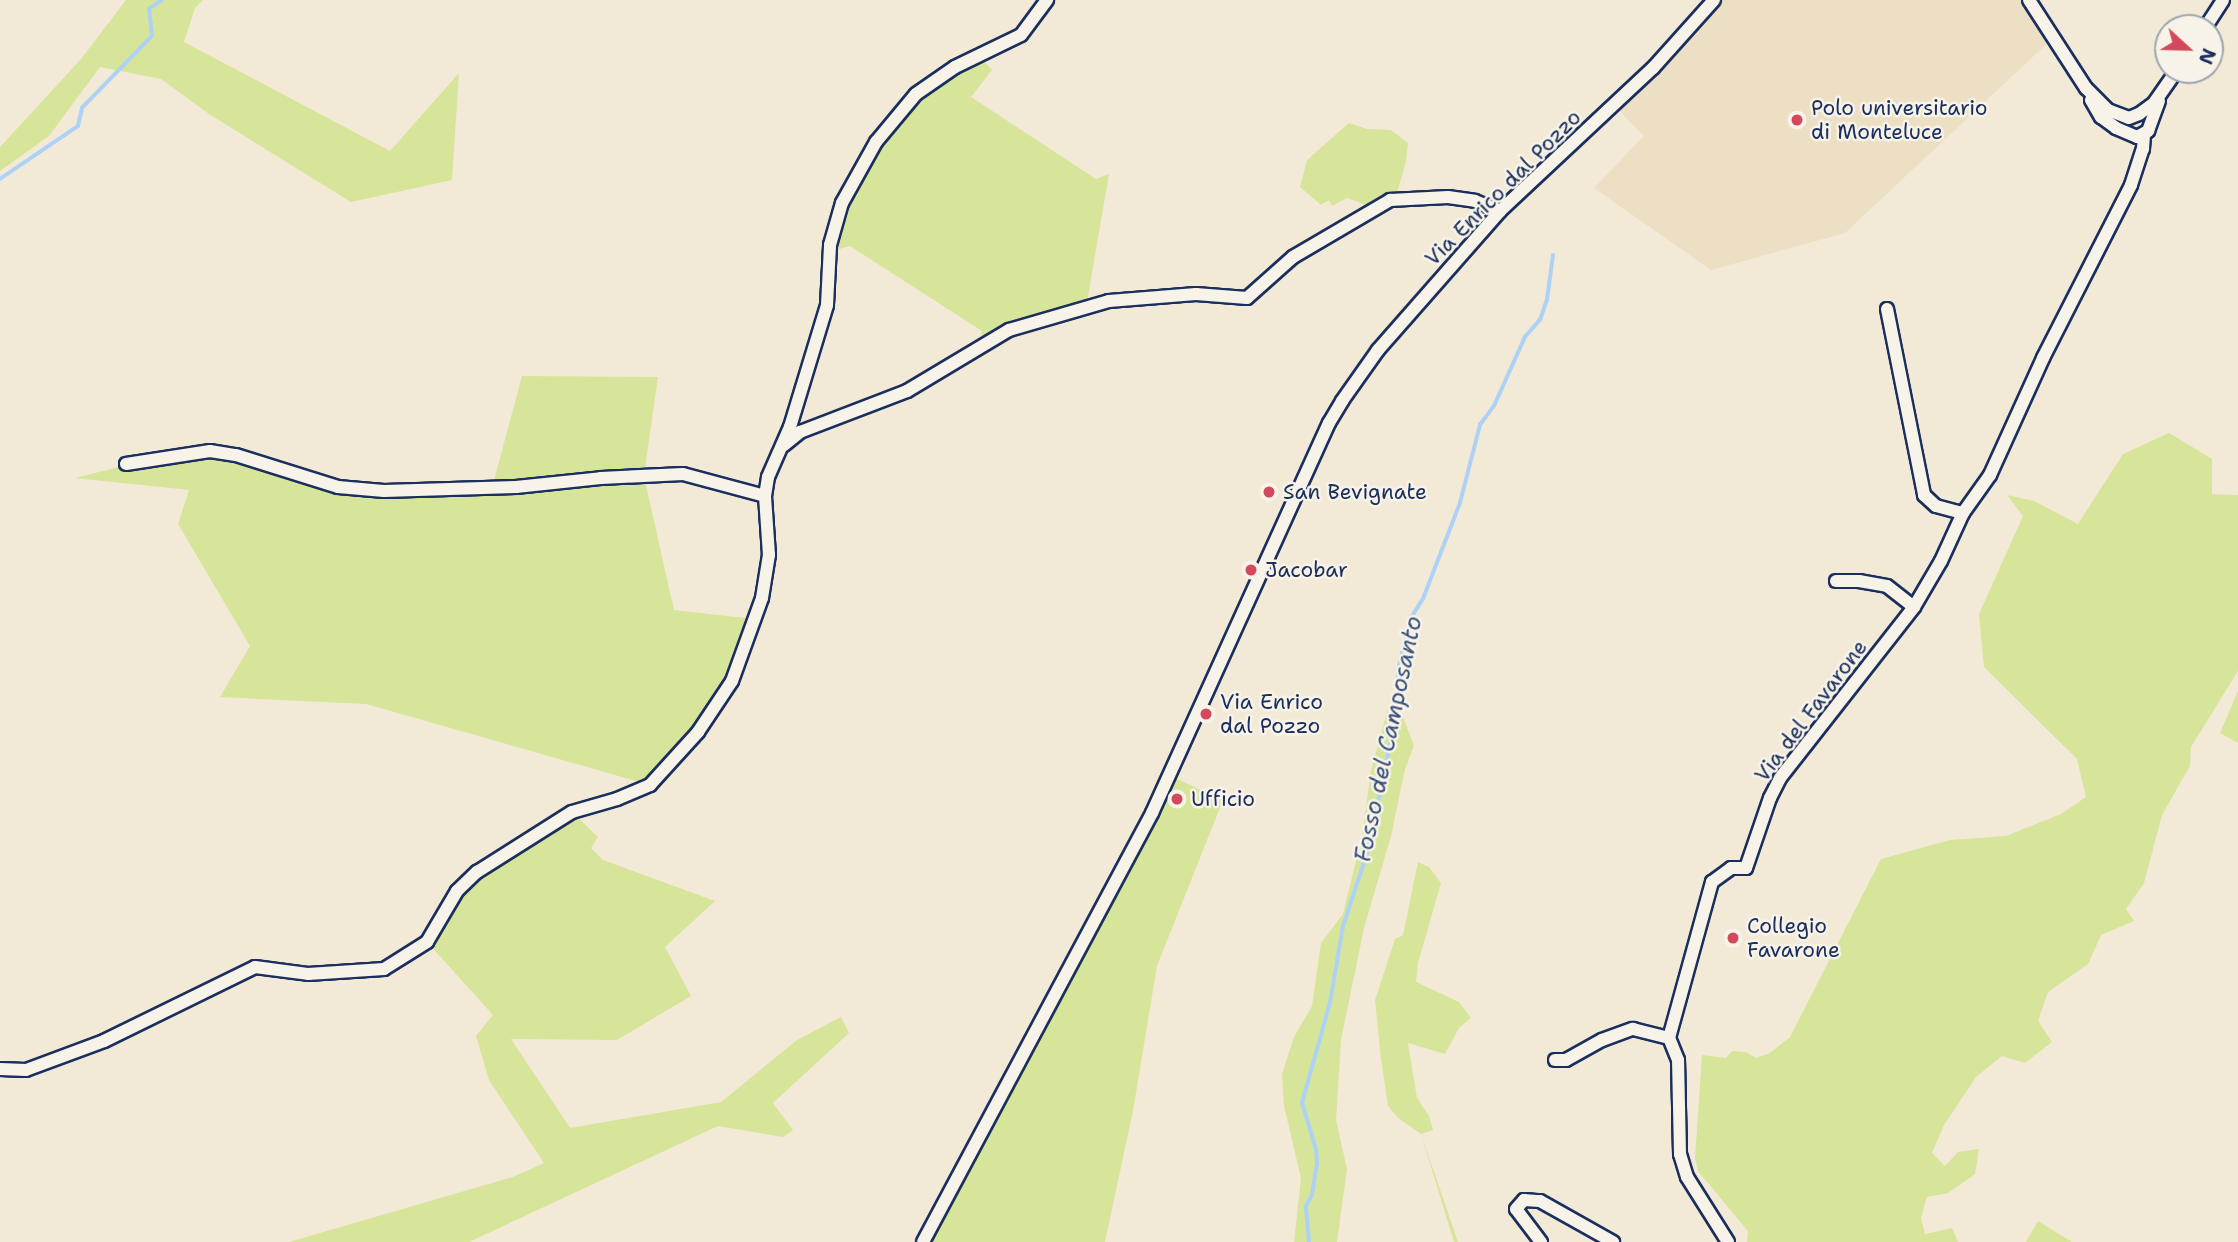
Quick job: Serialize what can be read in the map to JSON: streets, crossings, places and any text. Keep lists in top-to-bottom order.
{
  "streets": {
    "street": ["Via Enrico dal Pozzo", "Via del Favarone"]
  },
  "water": ["Fosso del Camposanto"],
  "places": [
    "Polo universitario di Monteluce",
    "San Bevignate",
    "Jacobar",
    "Via Enrico dal Pozzo",
    "Ufficio",
    "Collegio Favarone"
  ],
  "north": "right"
}
